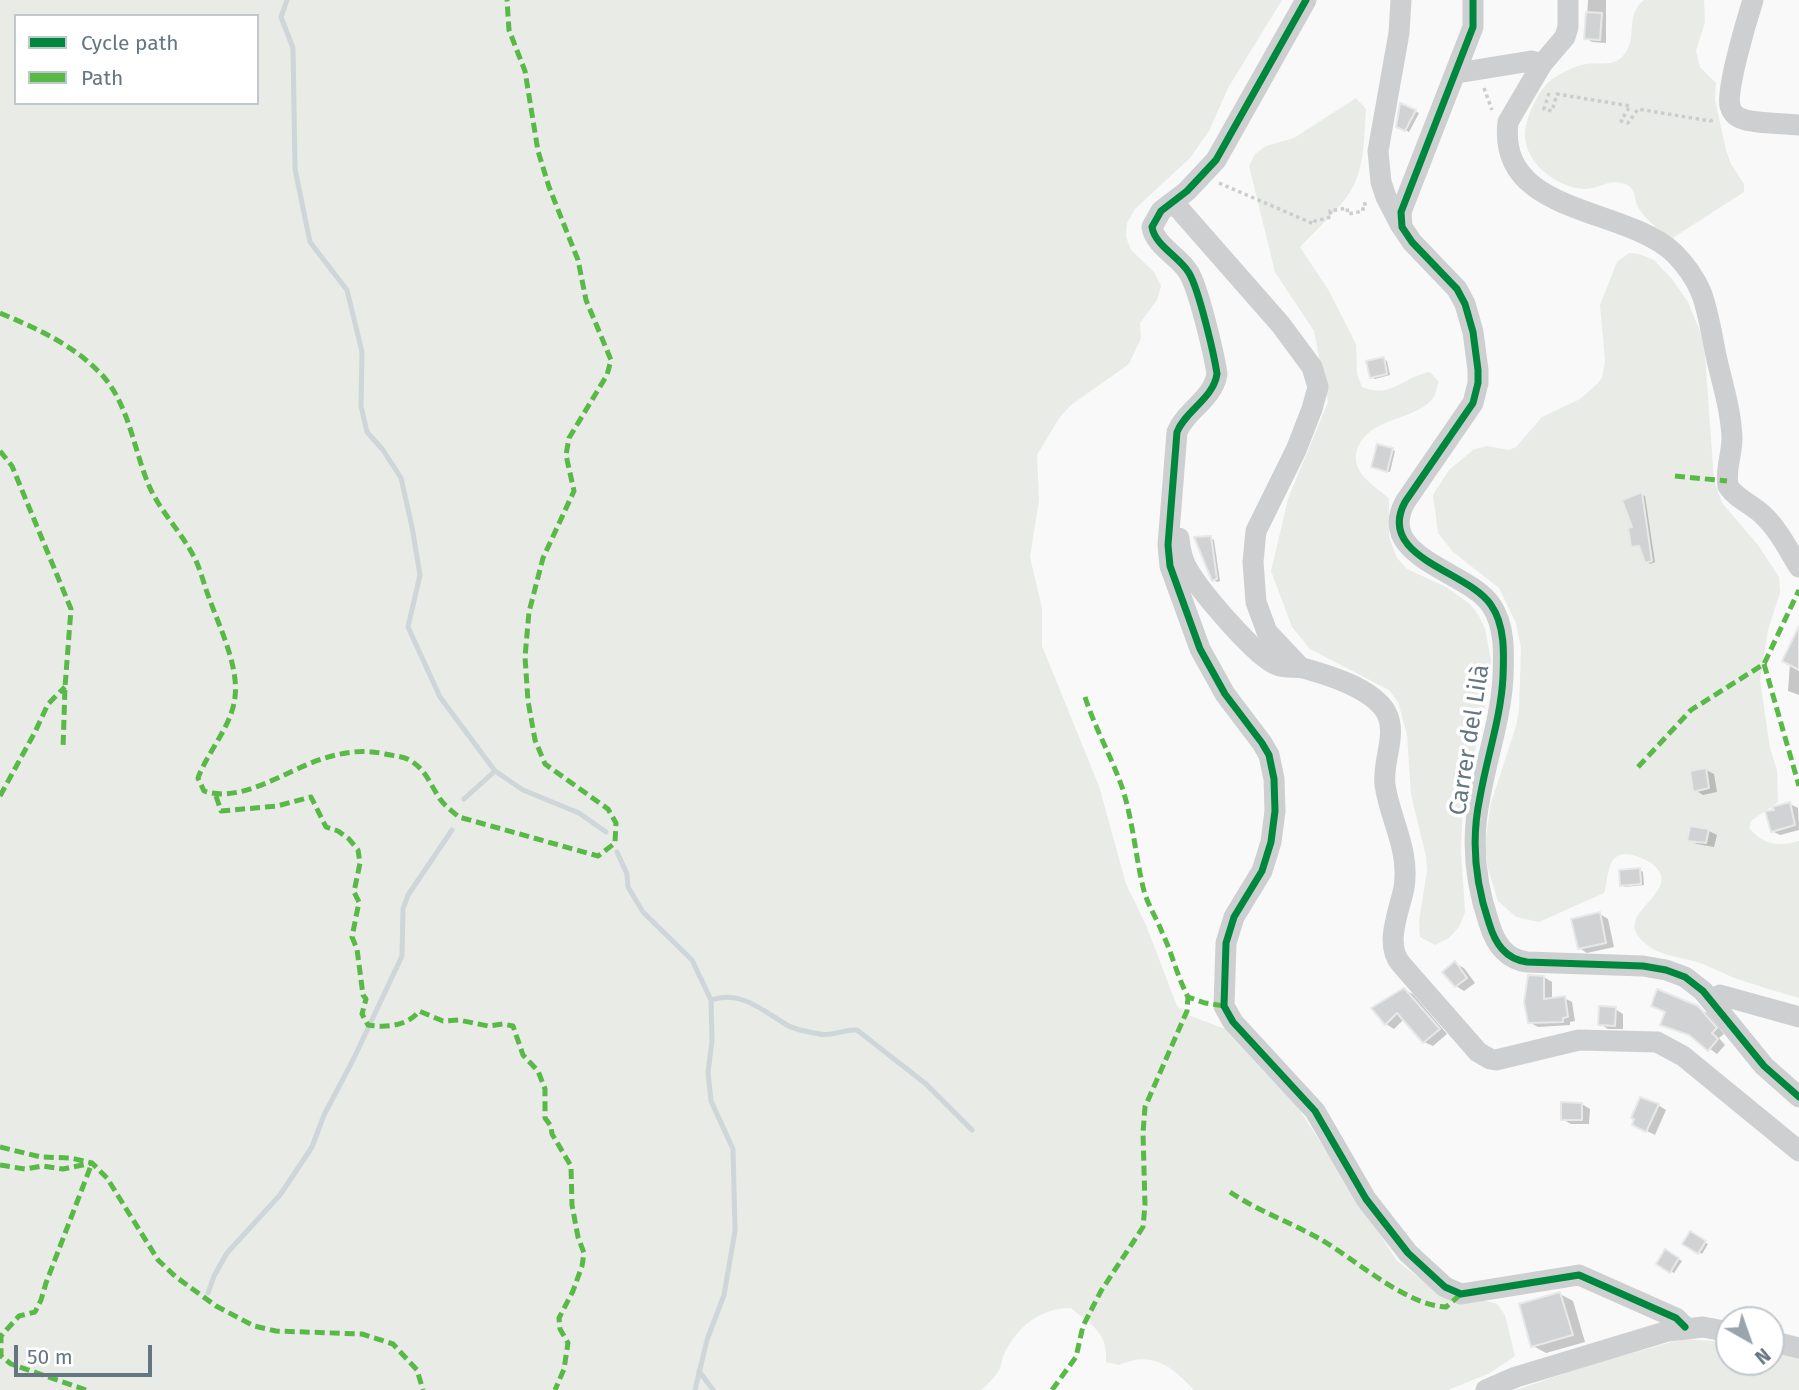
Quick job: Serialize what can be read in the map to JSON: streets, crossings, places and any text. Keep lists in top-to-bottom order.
{
  "streets": {
    "street": ["Carrer del Lilà"]
  },
  "legend": ["Cycle path", "Path"],
  "scale_bar": "50 m",
  "north": "bottom right"
}
